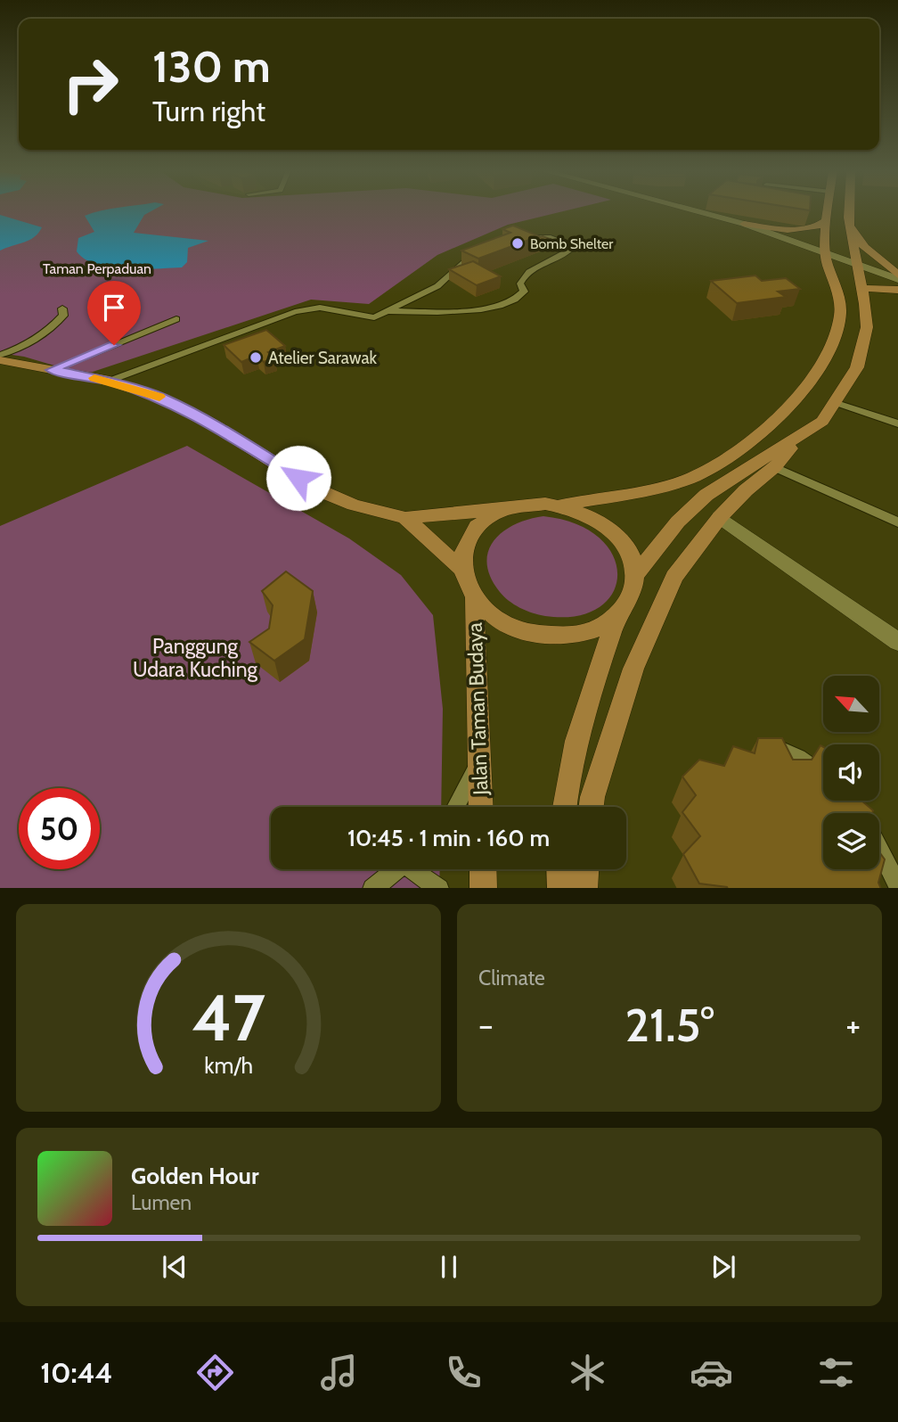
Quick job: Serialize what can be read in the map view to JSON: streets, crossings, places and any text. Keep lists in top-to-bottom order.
{
  "streets": {
    "main road": ["Jalan Taman Budaya"]
  },
  "parks": ["Taman Perpaduan", "Panggung Udara Kuching"],
  "places": ["Bomb Shelter", "Atelier Sarawak"],
  "north": "top left",
  "page": {
    "turn": ["130 m", "Turn right"],
    "limit": "50",
    "trip": "10:45 · 1 min · 160 m",
    "tile": "Climate",
    "heat": ["−", "21.5°", "+"],
    "song": ["Golden Hour", "Lumen"],
    "tabs": "10:44",
    "gauge": ["47", "km/h"]
  }
}
